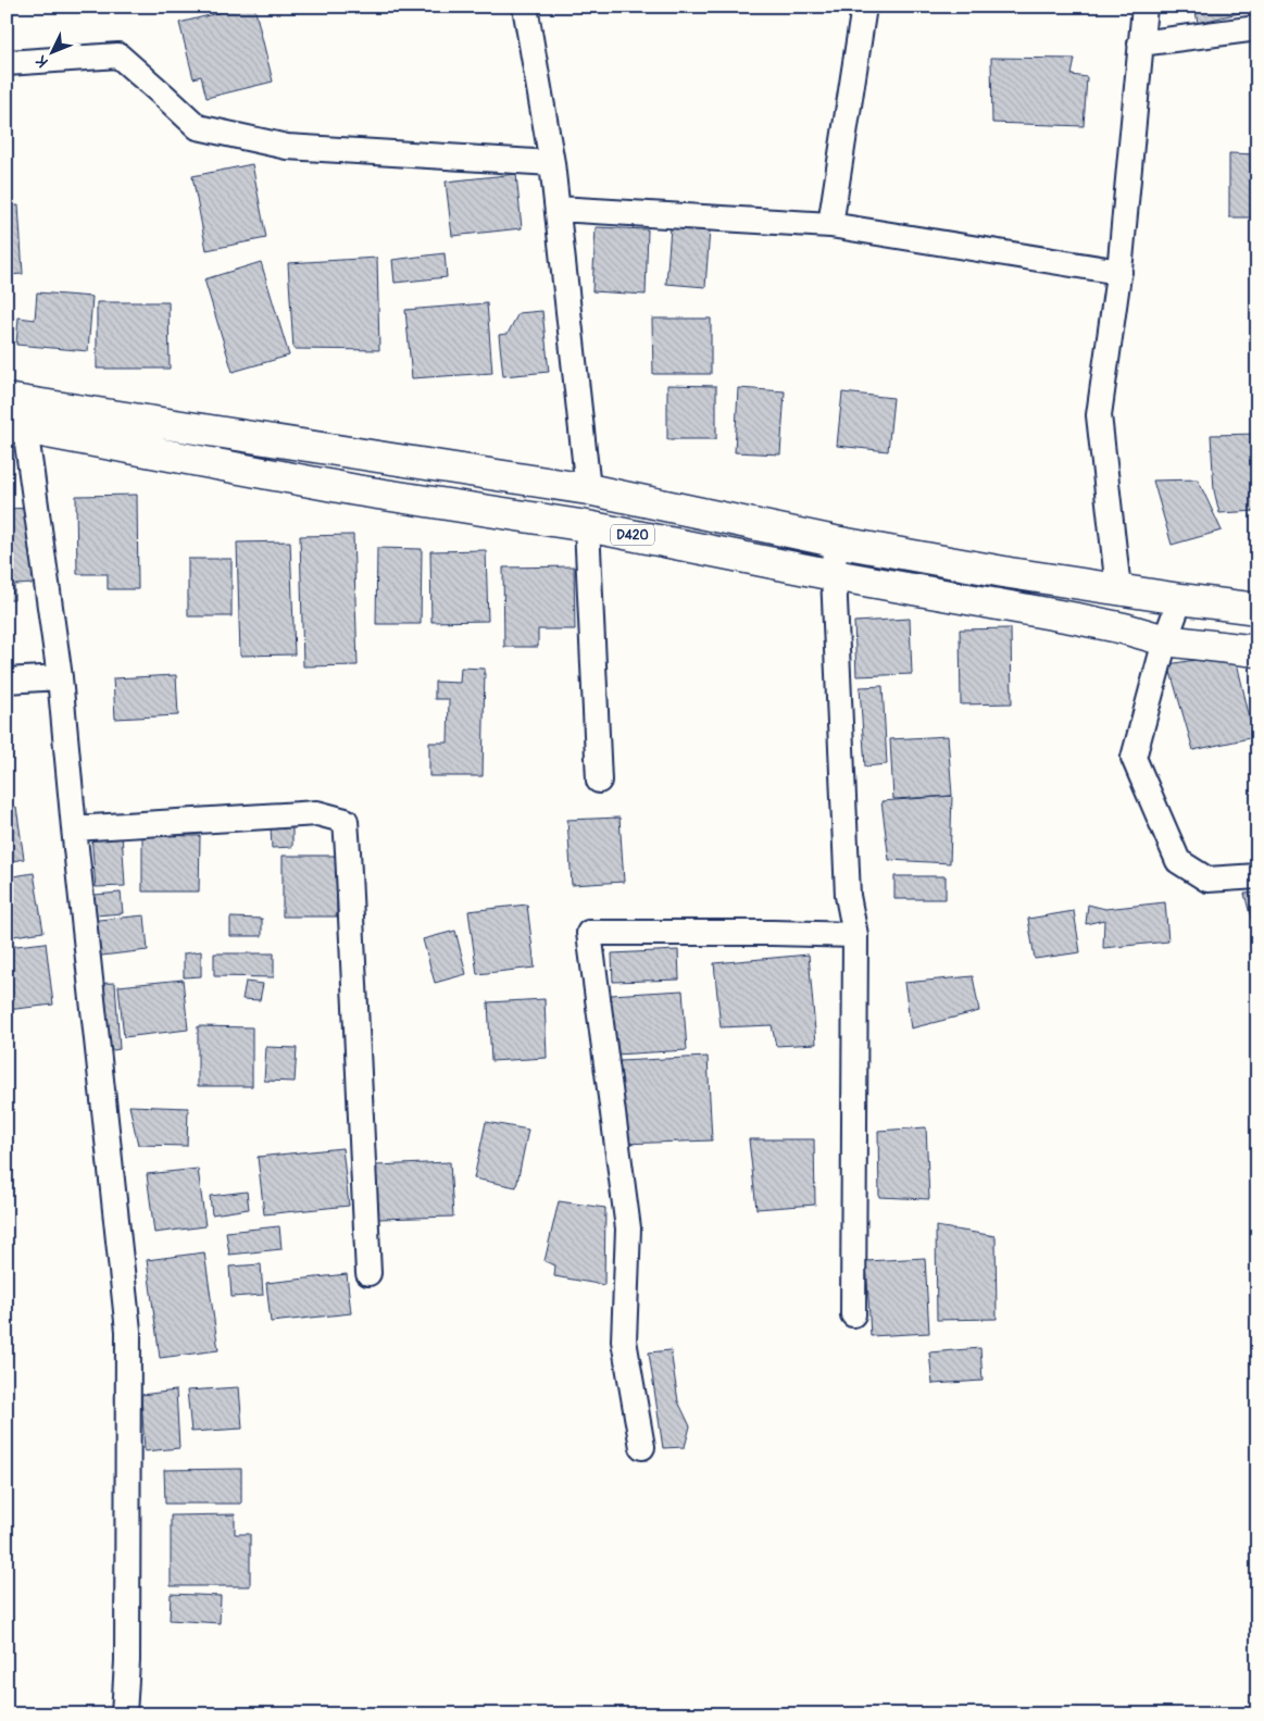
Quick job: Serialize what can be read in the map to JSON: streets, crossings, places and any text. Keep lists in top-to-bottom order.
{
  "streets": {
    "highway": ["D420"]
  },
  "north": "bottom left"
}
